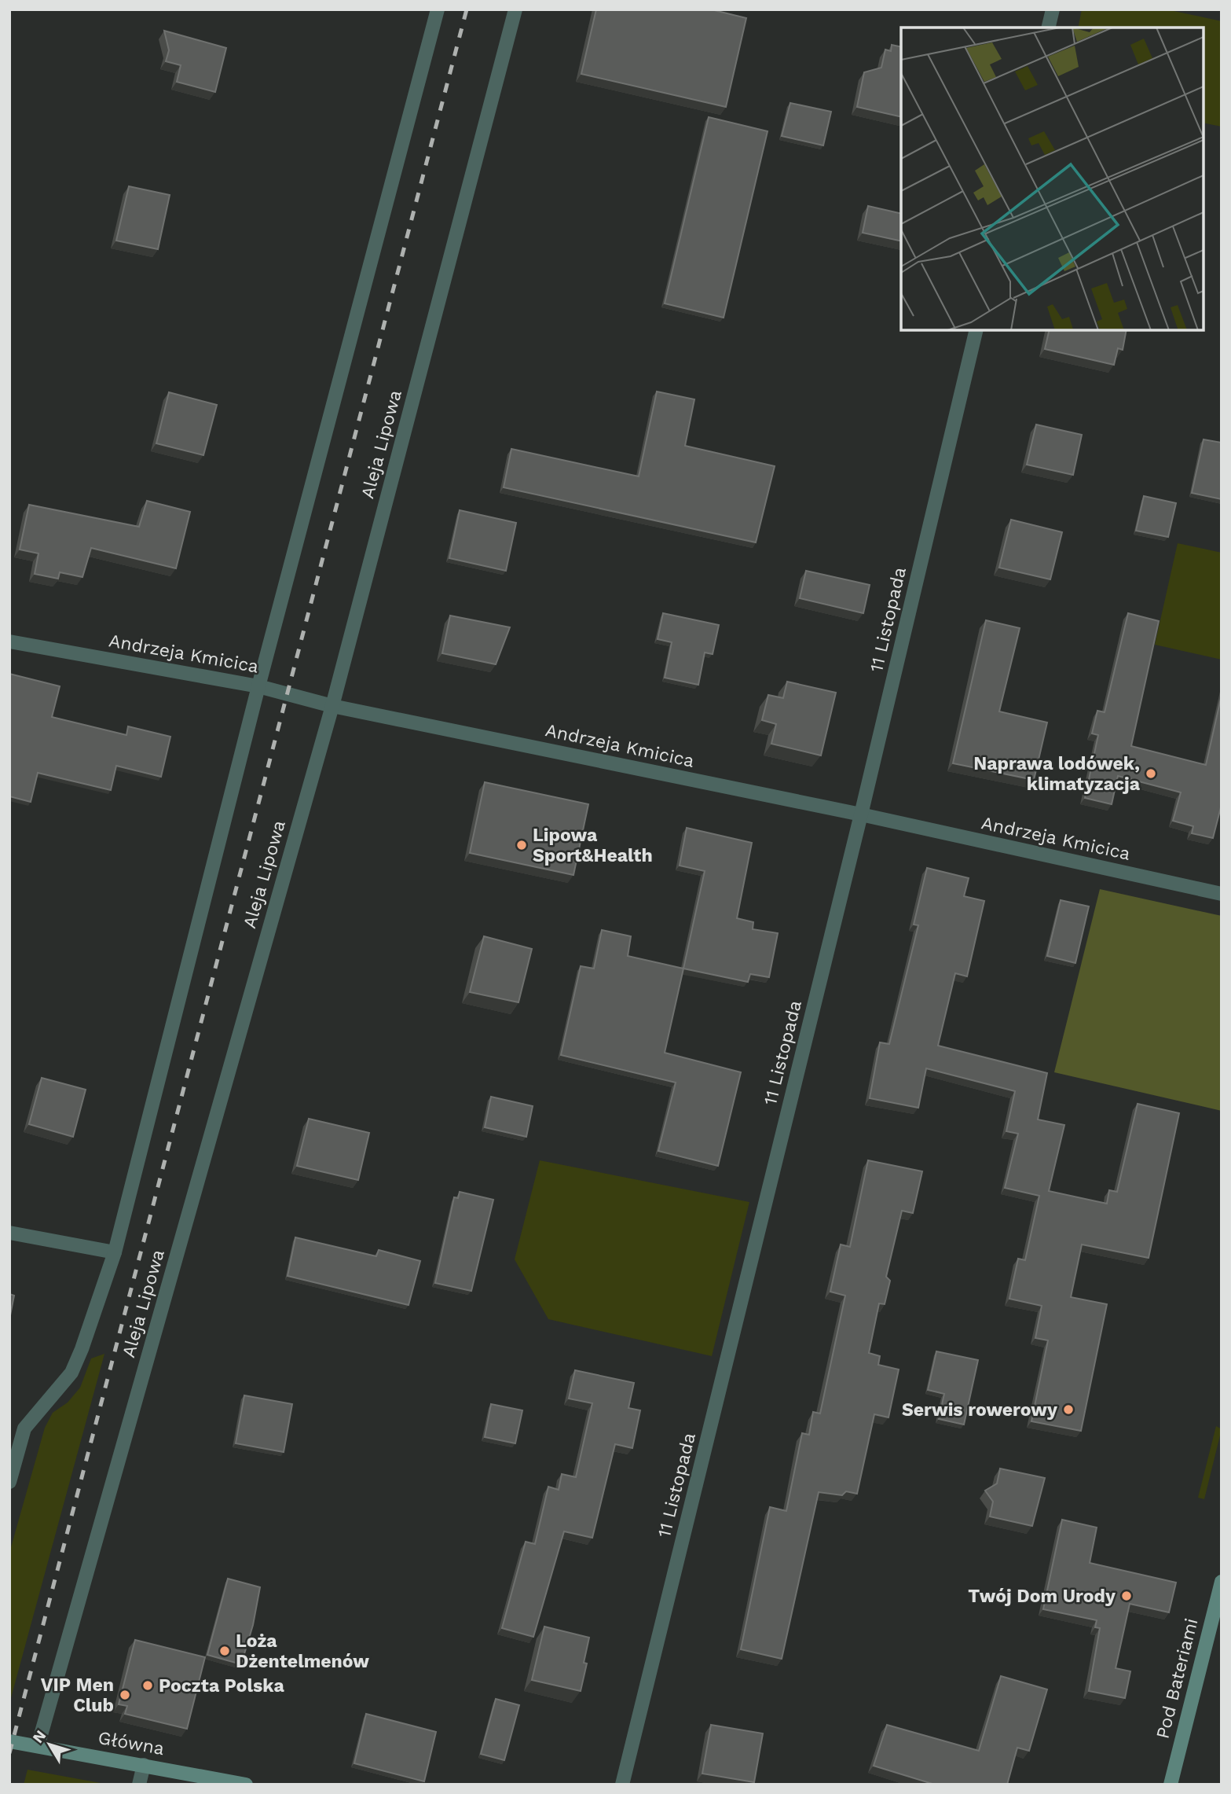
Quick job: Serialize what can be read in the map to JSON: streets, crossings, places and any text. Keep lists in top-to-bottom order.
{
  "streets": {
    "street": [
      "Aleja Lipowa",
      "11 Listopada",
      "Andrzeja Kmicica",
      "Pod Bateriami",
      "Główna"
    ]
  },
  "crossings": [
    ["Aleja Lipowa", "Andrzeja Kmicica"],
    ["Aleja Lipowa", "Główna"],
    ["11 Listopada", "Andrzeja Kmicica"]
  ],
  "places": [
    "Naprawa lodówek, klimatyzacja",
    "Lipowa Sport&Health",
    "Serwis rowerowy",
    "Twój Dom Urody",
    "Loża Dżentelmenów",
    "Poczta Polska",
    "VIP Men Club"
  ],
  "north": "top left"
}
